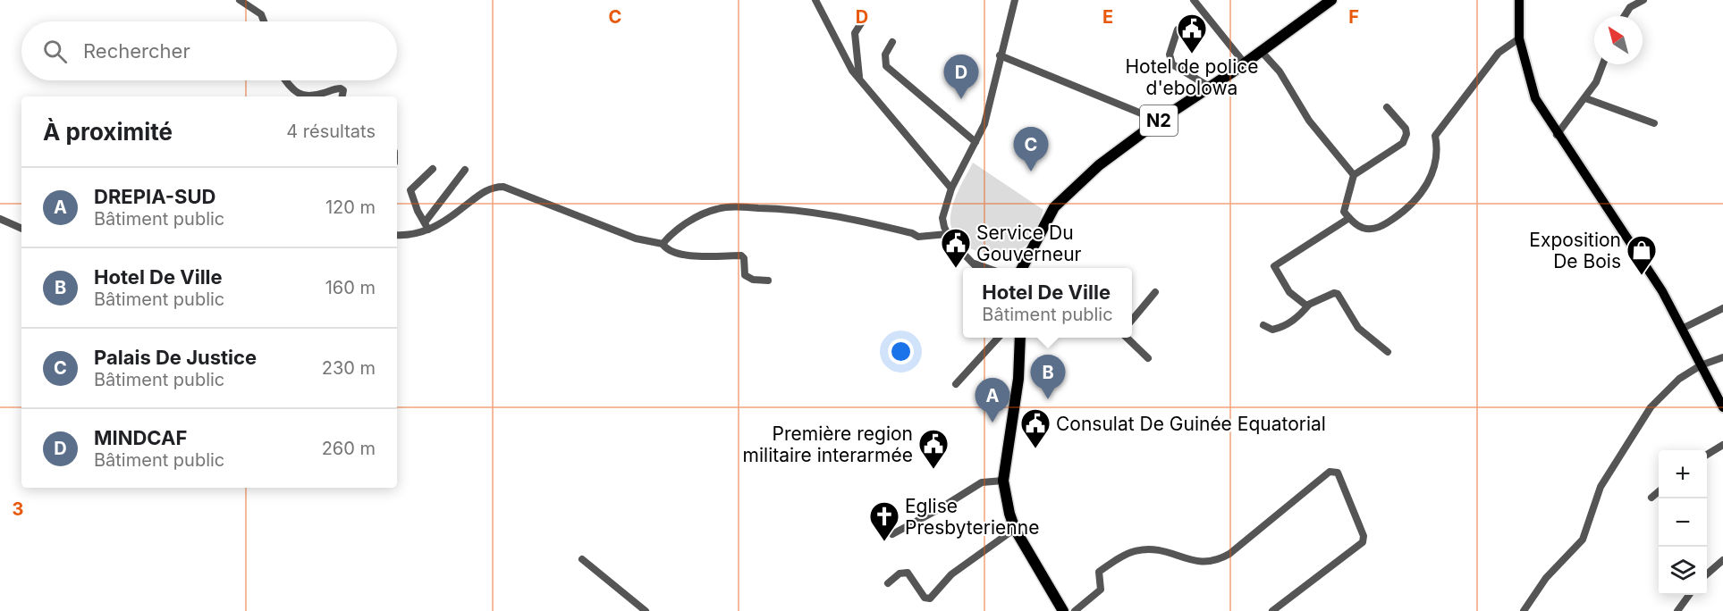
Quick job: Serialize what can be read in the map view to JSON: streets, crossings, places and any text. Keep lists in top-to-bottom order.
{
  "streets": {
    "highway": ["N2"]
  },
  "places": {
    "public building": [
      "Hotel de police d'ebolowa",
      "Service Du Gouverneur",
      "Consulat De Guinée Equatorial",
      "Première region militaire interarmée"
    ],
    "shop": ["Exposition De Bois"],
    "church": ["Eglise Presbyterienne"]
  },
  "north": "top left",
  "page": {
    "search": "Rechercher",
    "pins": [
      "D",
      "C",
      "B",
      "A"
    ],
    "heading": ["À proximité", "4 résultats"],
    "list": [
      {
        "mark": "A",
        "name": "DREPIA-SUD",
        "note": "Bâtiment public",
        "value": "120 m"
      },
      {
        "mark": "B",
        "name": "Hotel De Ville",
        "note": "Bâtiment public",
        "value": "160 m"
      },
      {
        "mark": "C",
        "name": "Palais De Justice",
        "note": "Bâtiment public",
        "value": "230 m"
      },
      {
        "mark": "D",
        "name": "MINDCAF",
        "note": "Bâtiment public",
        "value": "260 m"
      }
    ],
    "popup": ["Hotel De Ville", "Bâtiment public"],
    "map_buttons": ["+", "−"]
  },
  "grid": {
    "columns": [
      "C",
      "D",
      "E",
      "F"
    ],
    "rows": ["3"]
  }
}
